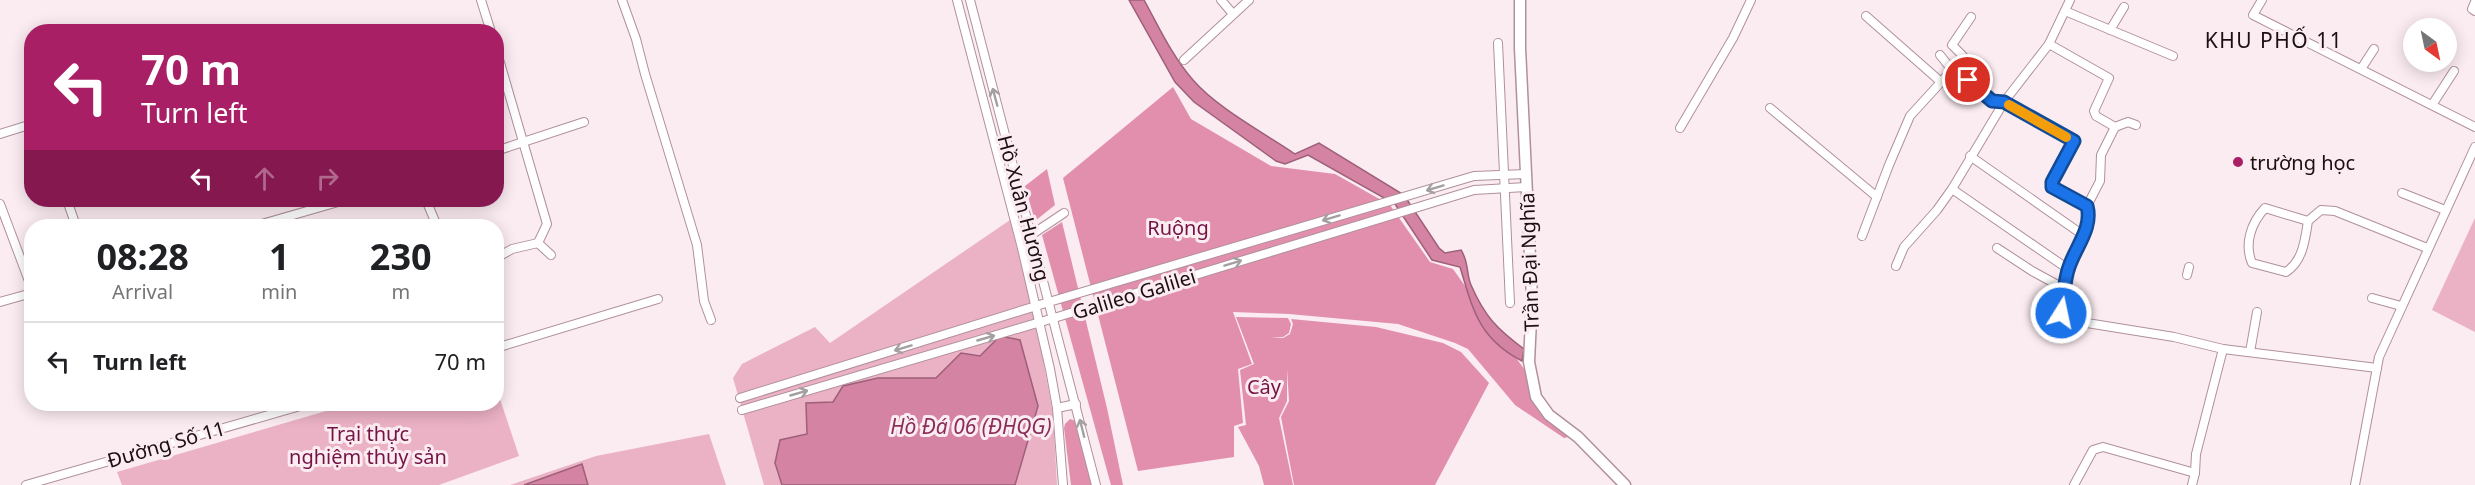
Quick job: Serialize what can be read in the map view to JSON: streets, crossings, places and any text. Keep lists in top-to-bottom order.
{
  "streets": {
    "street": [
      "Hồ Xuân Hương",
      "Trần Đại Nghĩa",
      "Galileo Galilei",
      "Đường Số 11"
    ]
  },
  "crossings": [
    ["Hồ Xuân Hương", "Galileo Galilei"],
    ["Trần Đại Nghĩa", "Galileo Galilei"]
  ],
  "districts": ["KHU PHỐ 11"],
  "water": ["Hồ Đá 06 (ĐHQG)"],
  "parks": ["Ruộng", "Cây", "Trại thực nghiệm thủy sản"],
  "places": ["trường học"],
  "north": "bottom right",
  "page": {
    "turn": ["70 m", "Turn left"],
    "eta": [
      "08:28",
      "Arrival",
      "1",
      "min",
      "230",
      "m"
    ],
    "list": [
      {
        "name": "Turn left",
        "value": "70 m"
      }
    ]
  }
}
